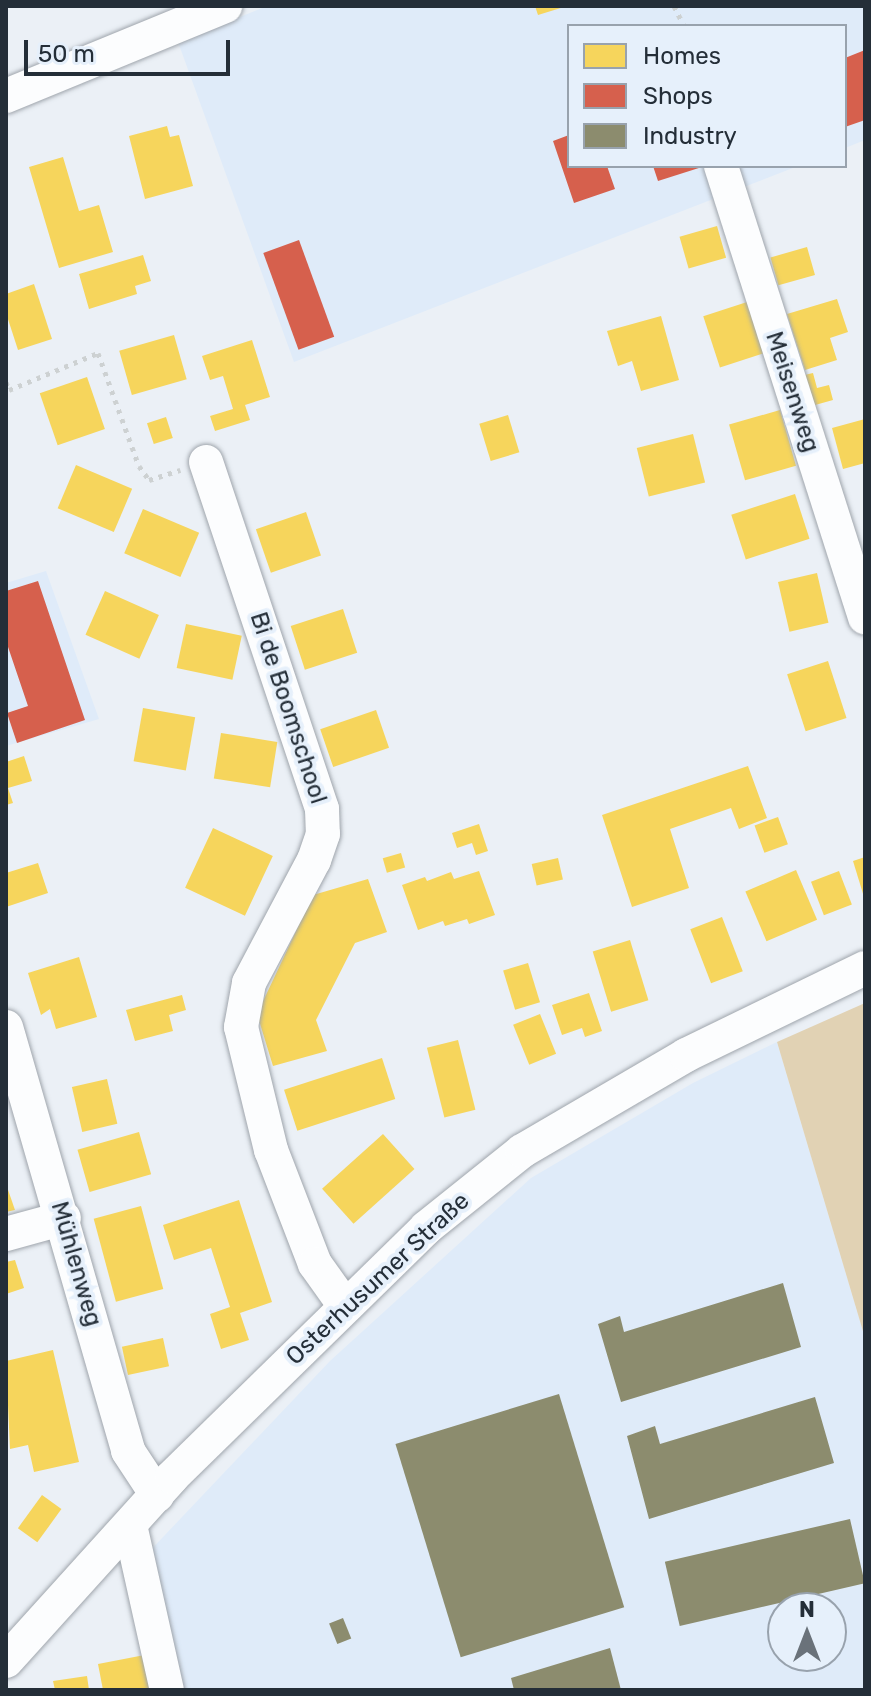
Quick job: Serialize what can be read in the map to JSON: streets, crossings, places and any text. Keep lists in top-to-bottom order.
{
  "streets": {
    "street": [
      "Meisenweg",
      "Bi de Boomschool",
      "Mühlenweg",
      "Osterhusumer Straße"
    ]
  },
  "crossings": [
    ["Bi de Boomschool", "Osterhusumer Straße"],
    ["Mühlenweg", "Osterhusumer Straße"]
  ],
  "legend": ["Homes", "Shops", "Industry"],
  "scale_bar": "50 m",
  "north": "top"
}
